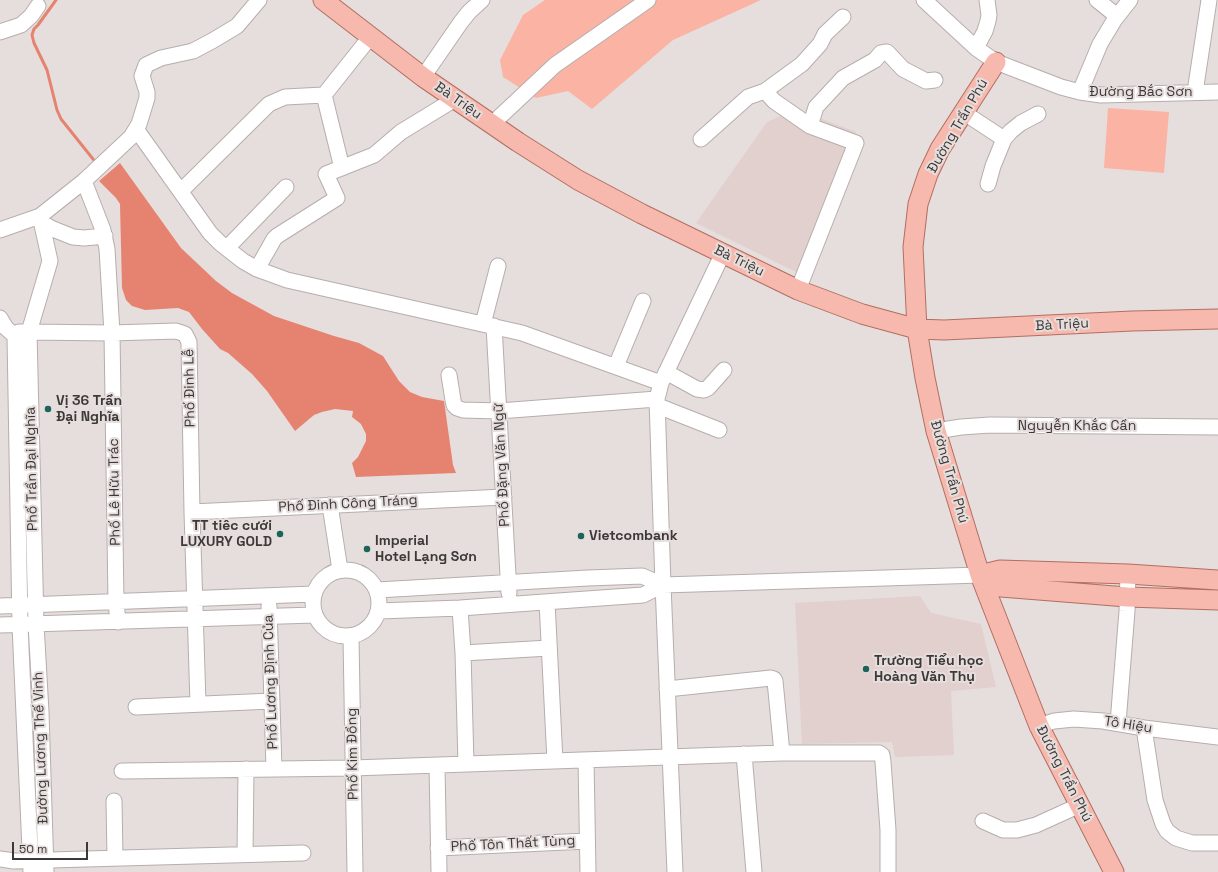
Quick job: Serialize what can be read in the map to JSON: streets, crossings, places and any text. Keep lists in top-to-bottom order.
{
  "streets": {
    "main road": ["Bà Triệu", "Đường Trần Phú"],
    "street": [
      "Đường Bắc Sơn",
      "Phố Đinh Lễ",
      "Nguyễn Khắc Cần",
      "Phố Đặng Văn Ngữ",
      "Phố Trần Đại Nghĩa",
      "Phố Lê Hữu Trác",
      "Phố Đinh Công Tráng",
      "Phố Lương Định Của",
      "Tô Hiệu",
      "Đường Lương Thế Vinh",
      "Phố Kim Đồng",
      "Phố Tôn Thất Tùng"
    ]
  },
  "crossings": [
    ["Đường Bắc Sơn", "Đường Trần Phú"],
    ["Bà Triệu", "Đường Trần Phú"],
    ["Đường Trần Phú", "Nguyễn Khắc Cần"],
    ["Đường Trần Phú", "Tô Hiệu"],
    ["Phố Đinh Lễ", "Phố Trần Đại Nghĩa"],
    ["Phố Đinh Lễ", "Phố Lê Hữu Trác"],
    ["Phố Đinh Lễ", "Phố Đinh Công Tráng"],
    ["Phố Đặng Văn Ngữ", "Phố Đinh Công Tráng"],
    ["Phố Trần Đại Nghĩa", "Đường Lương Thế Vinh"]
  ],
  "places": [
    "Vị 36 Trần Đại Nghĩa",
    "TT tiêc cưới LUXURY GOLD",
    "Vietcombank",
    "Imperial Hotel Lạng Sơn",
    "Trường Tiểu học Hoàng Văn Thụ"
  ],
  "scale_bar": "50 m"
}
